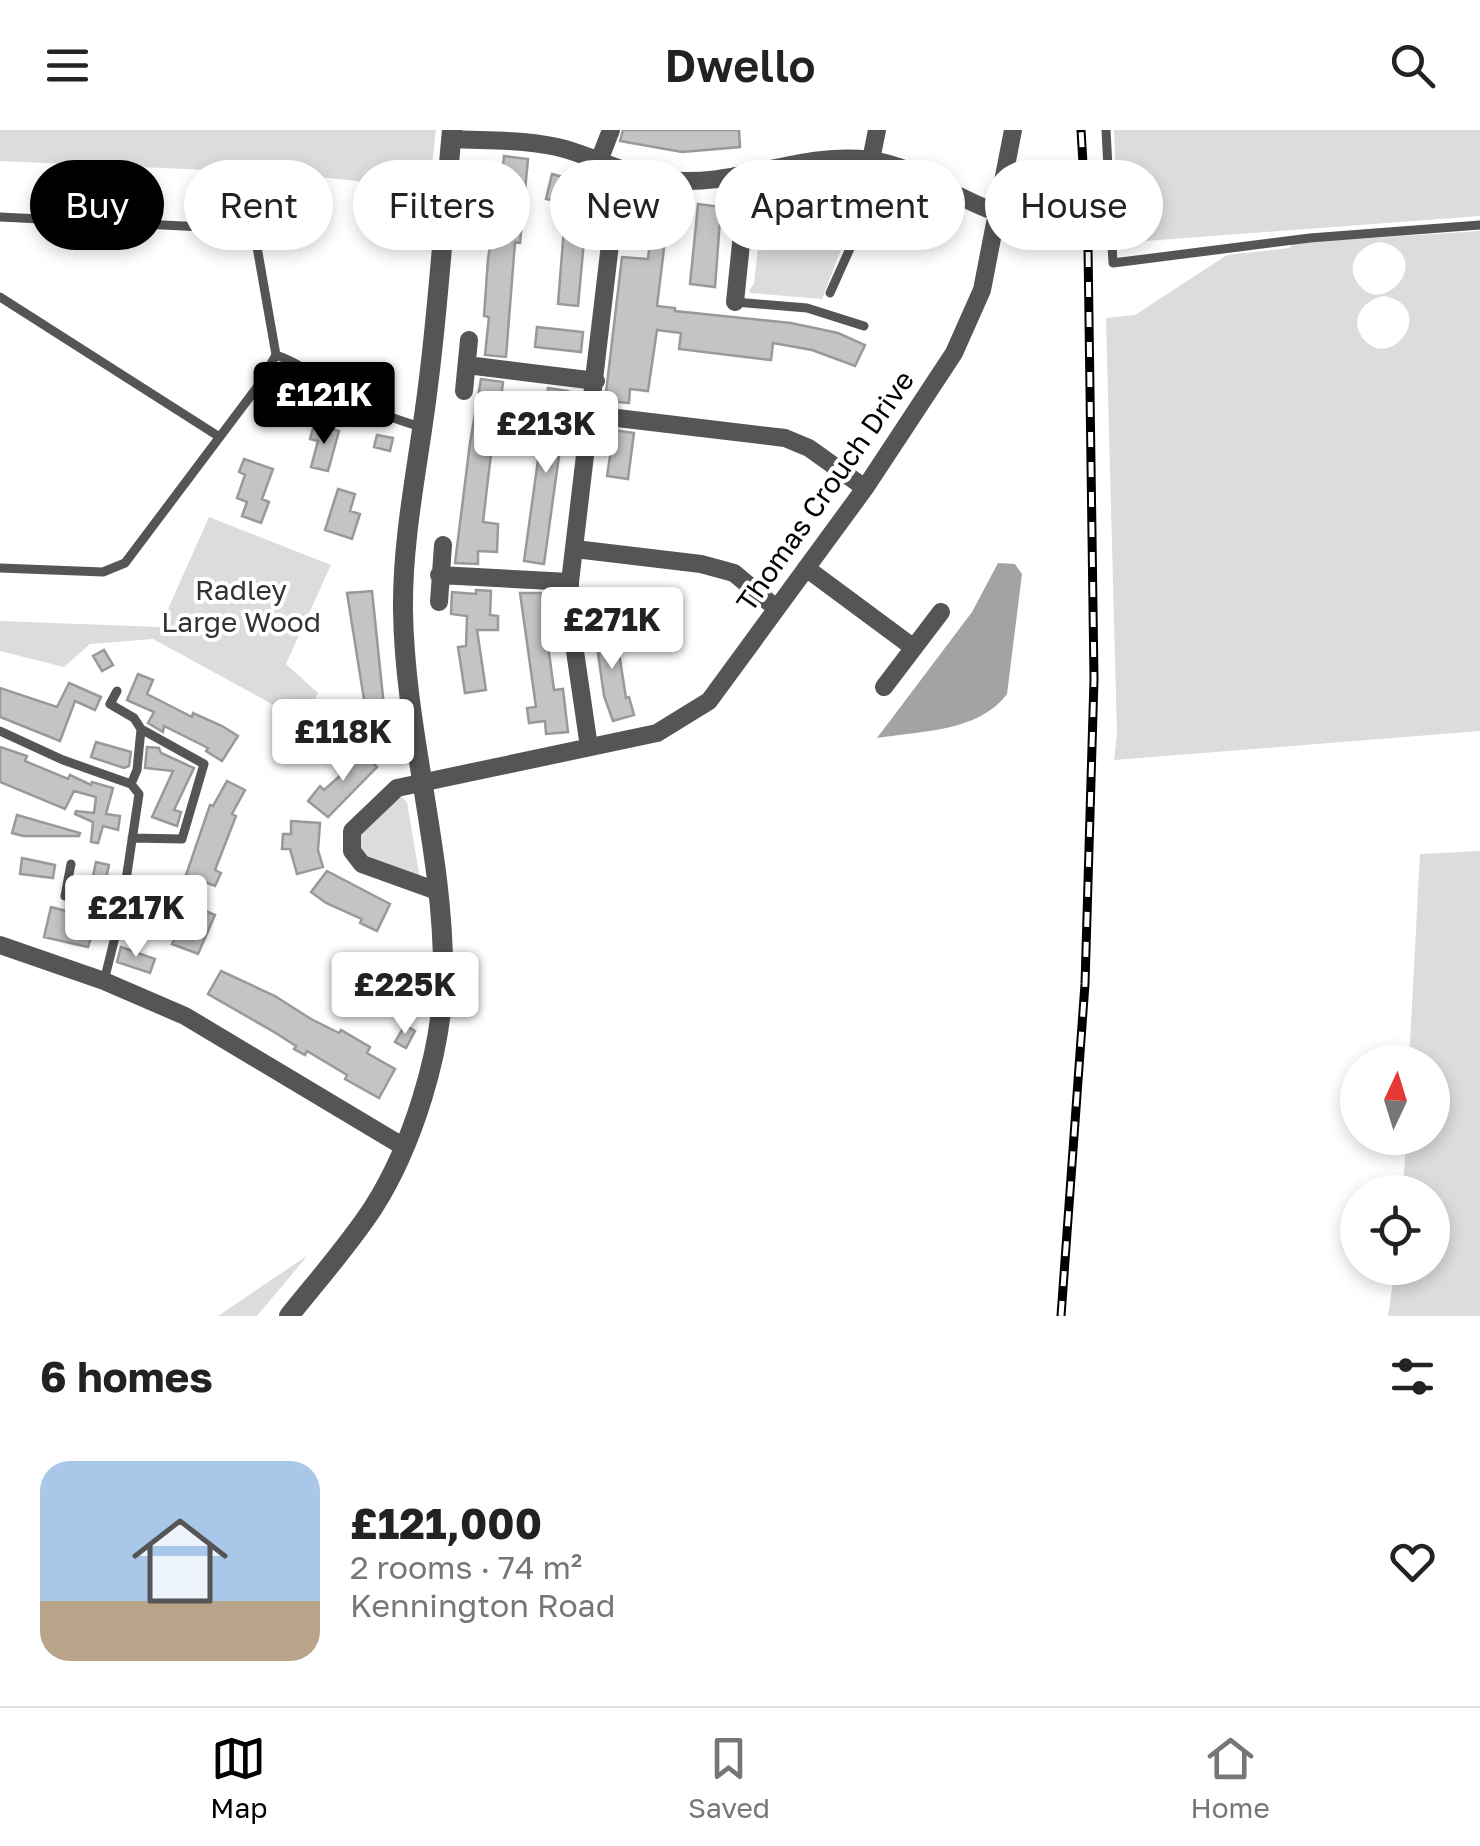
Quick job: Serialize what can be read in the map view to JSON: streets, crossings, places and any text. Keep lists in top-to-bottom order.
{
  "streets": {
    "street": ["Thomas Crouch Drive"]
  },
  "parks": ["Radley Large Wood"],
  "north": "top",
  "page": {
    "header": "Dwello",
    "chip": [
      "Buy",
      "Rent",
      "Filters",
      "New",
      "Apartment",
      "House"
    ],
    "price": [
      "£121K",
      "£213K",
      "£271K",
      "£118K",
      "£217K",
      "£225K"
    ],
    "heading": "6 homes",
    "list": [
      {
        "name": "£121,000",
        "note": "2 rooms · 74 m² · Kennington Road"
      }
    ],
    "tabs": ["Map", "Saved", "Home"]
  }
}
